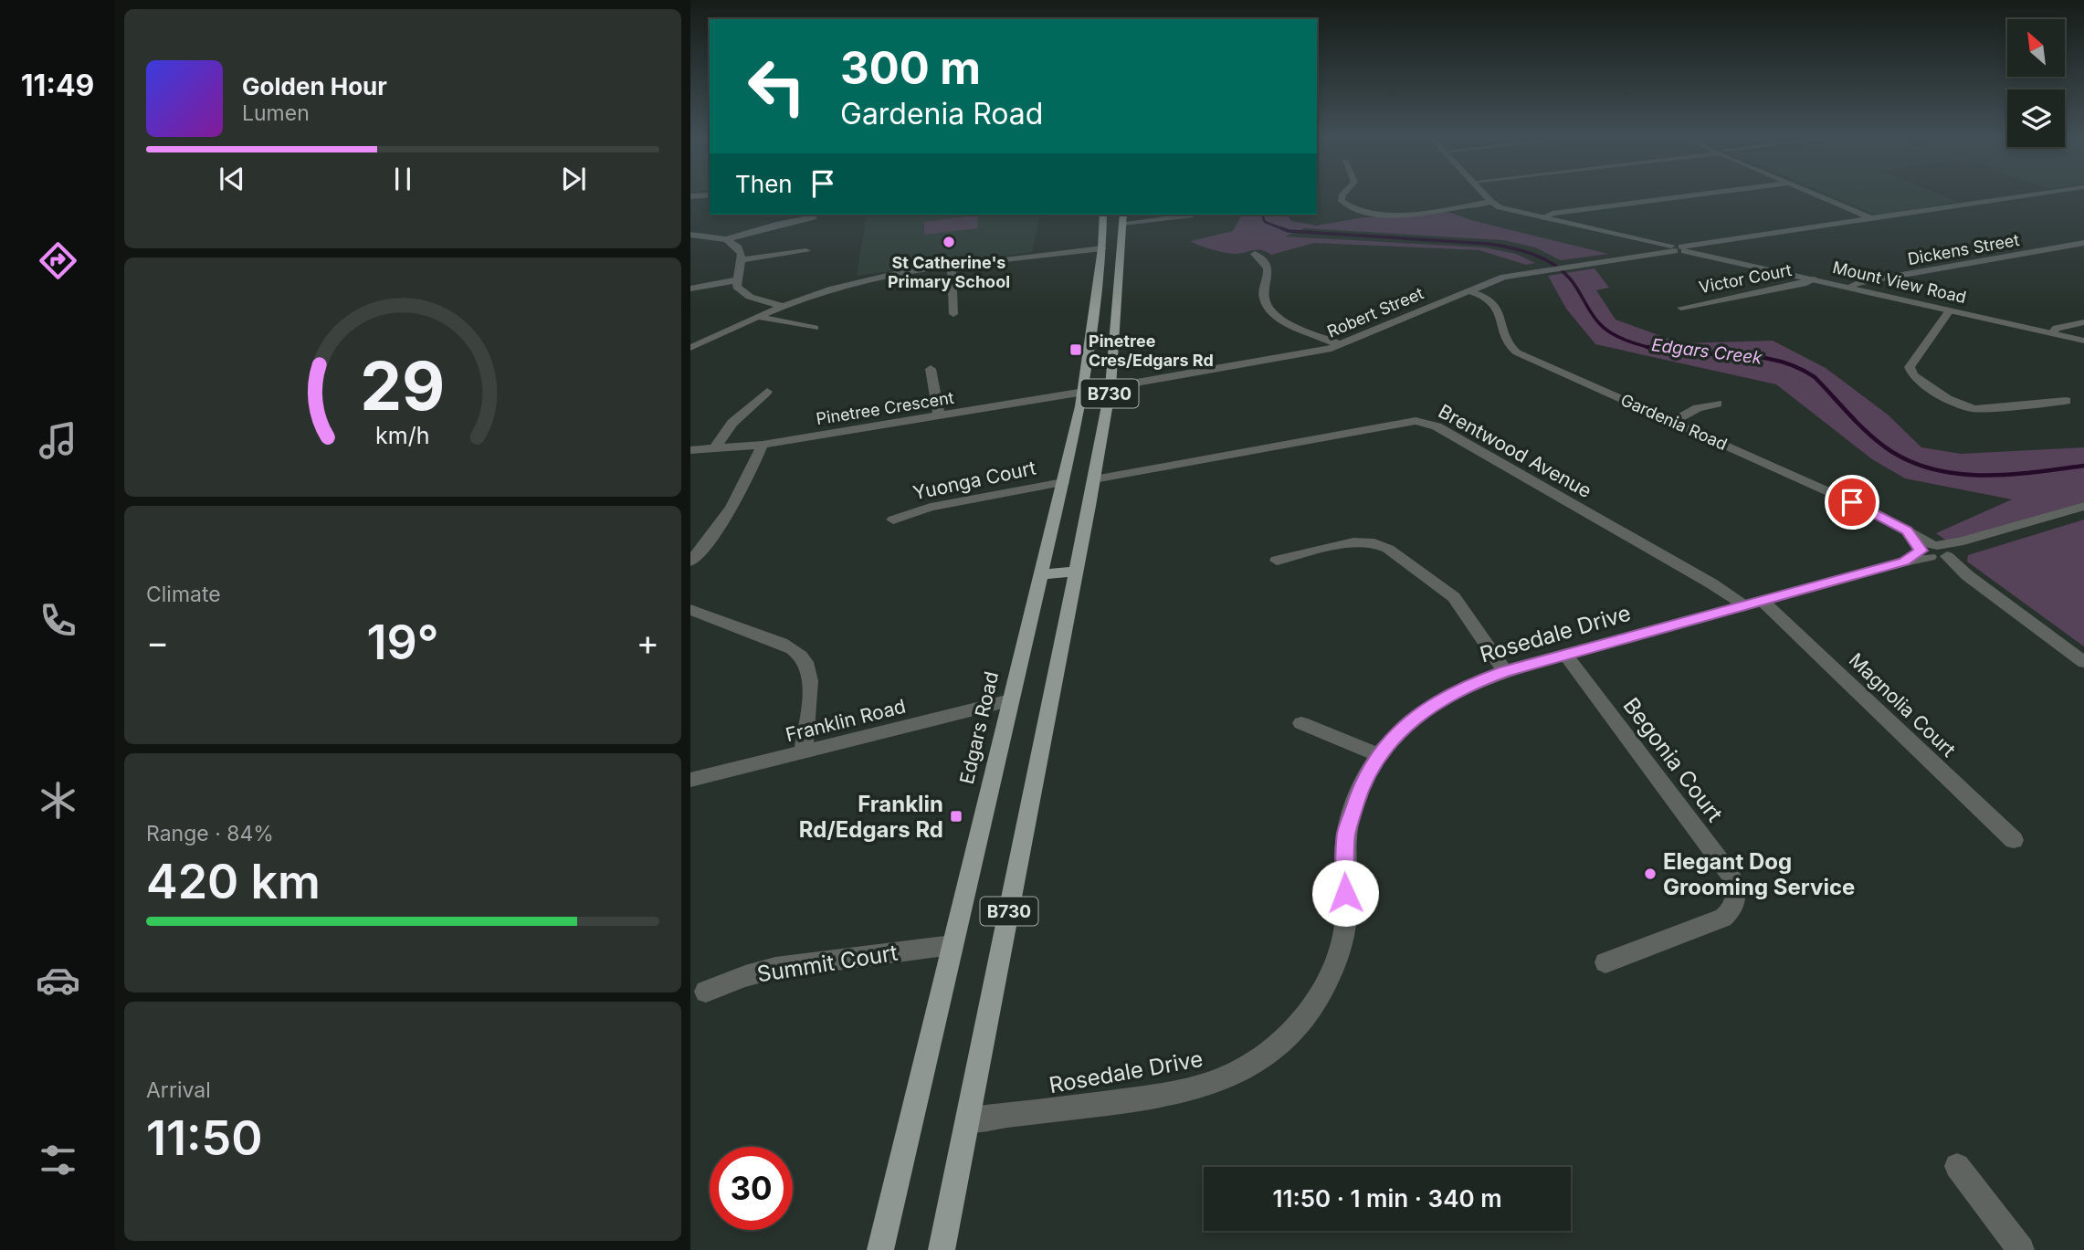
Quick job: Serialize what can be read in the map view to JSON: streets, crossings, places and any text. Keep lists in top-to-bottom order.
{
  "streets": {
    "main road": ["B730", "Edgars Road"],
    "street": [
      "Dickens Street",
      "Victor Court",
      "Mount View Road",
      "Robert Street",
      "Pinetree Crescent",
      "Gardenia Road",
      "Brentwood Avenue",
      "Yuonga Court",
      "Rosedale Drive",
      "Magnolia Court",
      "Franklin Road",
      "Begonia Court",
      "Summit Court"
    ]
  },
  "crossings": [
    ["Dickens Street", "Mount View Road"],
    ["Victor Court", "Mount View Road"],
    ["Mount View Road", "Robert Street"],
    ["Robert Street", "B730"],
    ["Robert Street", "Gardenia Road"],
    ["B730", "Brentwood Avenue"],
    ["B730", "Rosedale Drive"],
    ["Pinetree Crescent", "Edgars Road"],
    ["Gardenia Road", "Rosedale Drive"],
    ["Brentwood Avenue", "Rosedale Drive"],
    ["Brentwood Avenue", "Magnolia Court"],
    ["Yuonga Court", "Edgars Road"],
    ["Rosedale Drive", "Magnolia Court"],
    ["Rosedale Drive", "Begonia Court"],
    ["Franklin Road", "Edgars Road"],
    ["Edgars Road", "Summit Court"]
  ],
  "water": ["Edgars Creek"],
  "places": {
    "other": ["St Catherine's Primary School", "Elegant Dog Grooming Service"],
    "transit": ["Pinetree Cres/Edgars Rd", "Franklin Rd/Edgars Rd"]
  },
  "north": "top left",
  "page": {
    "tabs": "11:49",
    "turn": ["300 m", "Gardenia Road"],
    "song": ["Golden Hour", "Lumen"],
    "then": "Then",
    "tile": [
      "Climate",
      ["Range · 84%", "420 km"],
      ["Arrival", "11:50"]
    ],
    "heat": ["−", "19°", "+"],
    "limit": "30",
    "trip": "11:50 · 1 min · 340 m",
    "gauge": ["29", "km/h"]
  }
}
